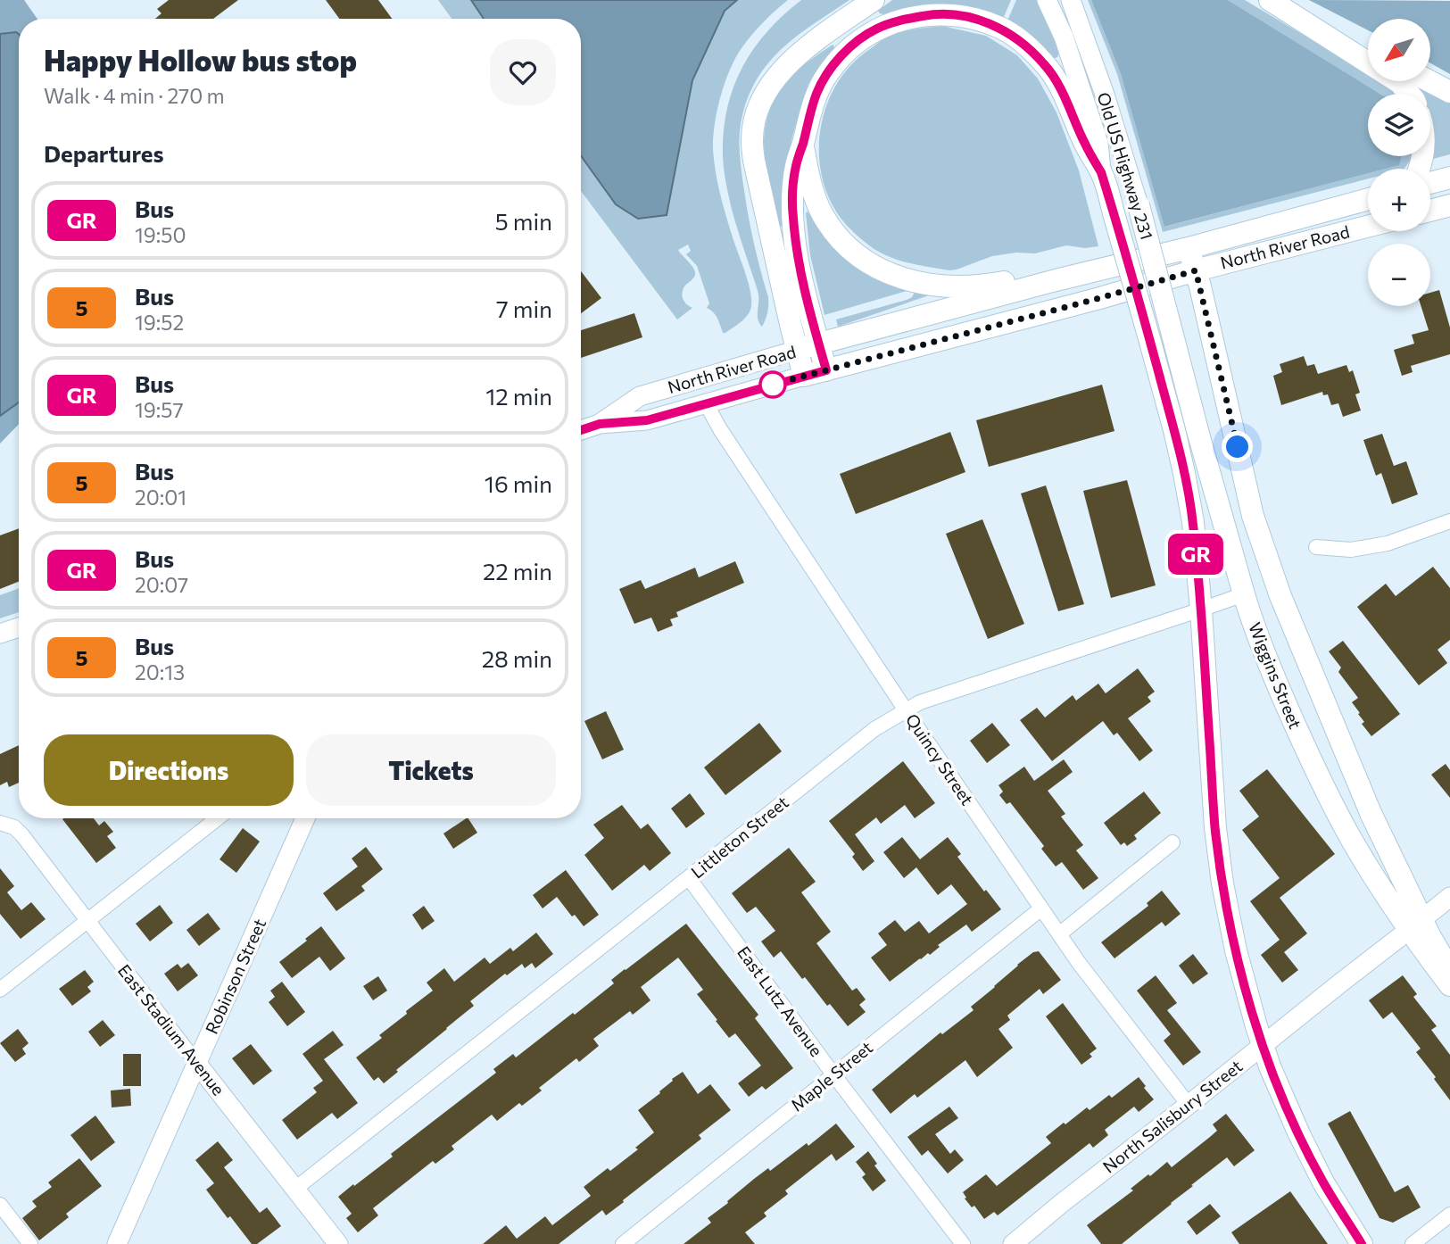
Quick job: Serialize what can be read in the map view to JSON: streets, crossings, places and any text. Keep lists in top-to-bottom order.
{
  "streets": {
    "main road": ["Old US Highway 231", "North River Road", "Wiggins Street"],
    "street": [
      "Quincy Street",
      "Littleton Street",
      "Robinson Street",
      "East Lutz Avenue",
      "East Stadium Avenue",
      "Maple Street",
      "North Salisbury Street"
    ]
  },
  "crossings": [
    ["Old US Highway 231", "Wiggins Street"],
    ["North River Road", "Quincy Street"],
    ["Wiggins Street", "Littleton Street"],
    ["Wiggins Street", "North Salisbury Street"],
    ["Quincy Street", "Littleton Street"],
    ["Quincy Street", "Maple Street"],
    ["Quincy Street", "North Salisbury Street"],
    ["Littleton Street", "East Lutz Avenue"],
    ["Littleton Street", "East Stadium Avenue"],
    ["Robinson Street", "East Stadium Avenue"],
    ["East Lutz Avenue", "Maple Street"]
  ],
  "lines": ["bus line GR"],
  "north": "bottom left",
  "page": {
    "on_map": "GR",
    "map_buttons": ["+", "−"],
    "heading": [
      ["Happy Hollow bus stop", "Walk · 4 min · 270 m"],
      "Departures"
    ],
    "list": [
      {
        "mark": "GR",
        "name": "Bus",
        "note": "19:50",
        "value": "5 min"
      },
      {
        "mark": "5",
        "name": "Bus",
        "note": "19:52",
        "value": "7 min"
      },
      {
        "mark": "GR",
        "name": "Bus",
        "note": "19:57",
        "value": "12 min"
      },
      {
        "mark": "5",
        "name": "Bus",
        "note": "20:01",
        "value": "16 min"
      },
      {
        "mark": "GR",
        "name": "Bus",
        "note": "20:07",
        "value": "22 min"
      },
      {
        "mark": "5",
        "name": "Bus",
        "note": "20:13",
        "value": "28 min"
      }
    ],
    "buttons": ["Directions", "Tickets"]
  }
}
